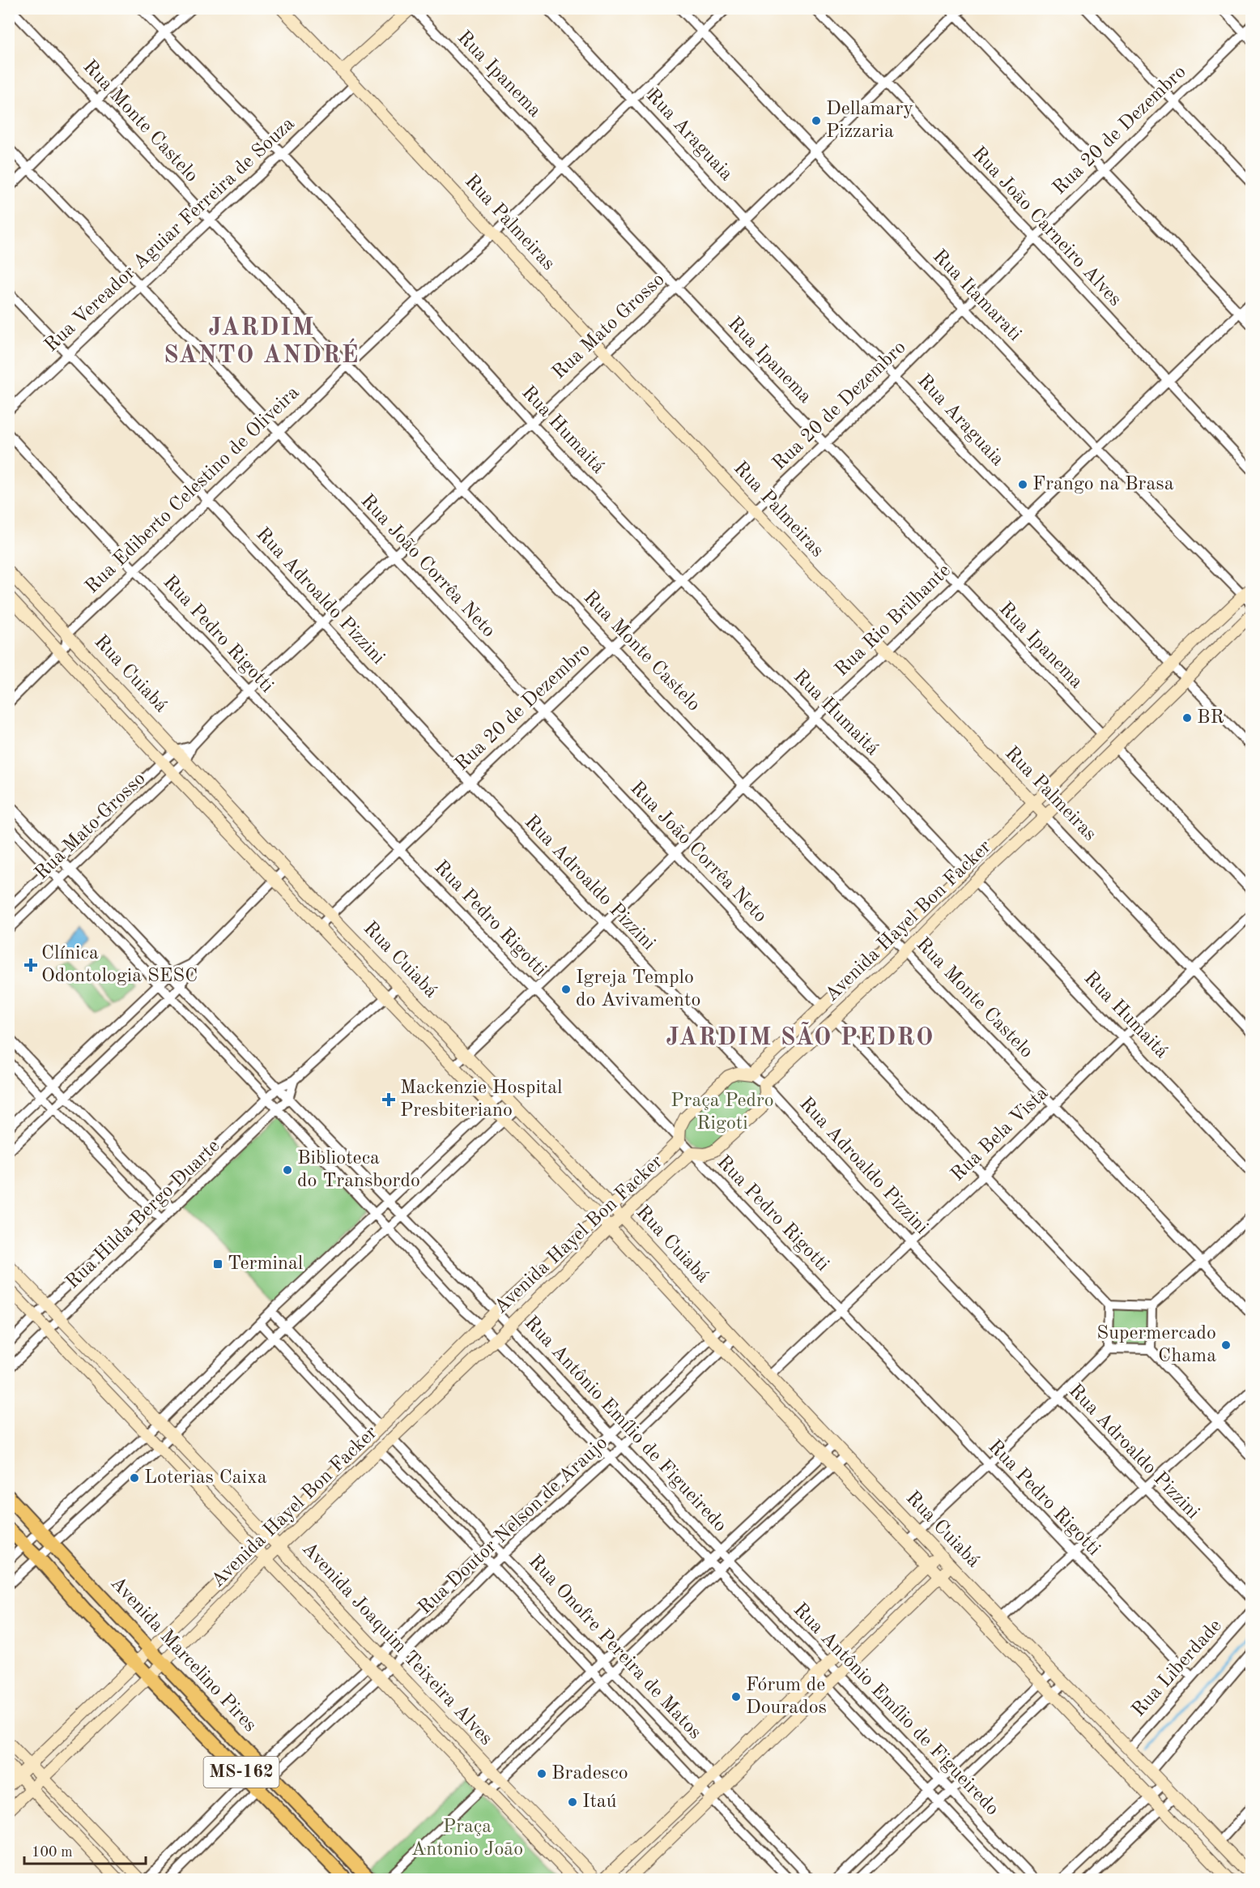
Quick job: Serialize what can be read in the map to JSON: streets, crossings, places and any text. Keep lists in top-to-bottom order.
{
  "streets": {
    "main road": ["Avenida Marcelino Pires", "MS-162"],
    "street": [
      "Rua Ipanema",
      "Rua Monte Castelo",
      "Rua 20 de Dezembro",
      "Rua Araguaia",
      "Rua Palmeiras",
      "Rua João Carneiro Alves",
      "Rua Vereador Aguiar Ferreira de Souza",
      "Rua Itamarati",
      "Rua Mato Grosso",
      "Rua Humaitá",
      "Rua Ediberto Celestino de Oliveira",
      "Rua João Corrêa Neto",
      "Rua Adroaldo Pizzini",
      "Rua Rio Brilhante",
      "Rua Pedro Rigotti",
      "Rua Cuiabá",
      "Avenida Hayel Bon Facker",
      "Rua Bela Vista",
      "Rua Hilda Bergo Duarte",
      "Rua Antônio Emílio de Figueiredo",
      "Rua Doutor Nelson de Araujo",
      "Avenida Joaquim Teixeira Alves",
      "Rua Onofre Pereira de Matos",
      "Rua Liberdade"
    ]
  },
  "crossings": [
    ["Rua Ipanema", "Rua 20 de Dezembro"],
    ["Rua Ipanema", "Rua Mato Grosso"],
    ["Rua Ipanema", "Rua Ediberto Celestino de Oliveira"],
    ["Rua Ipanema", "Rua Rio Brilhante"],
    ["Rua Ipanema", "Avenida Hayel Bon Facker"],
    ["Rua Monte Castelo", "Rua 20 de Dezembro"],
    ["Rua Monte Castelo", "Rua Vereador Aguiar Ferreira de Souza"],
    ["Rua Monte Castelo", "Rua Mato Grosso"],
    ["Rua Monte Castelo", "Rua Ediberto Celestino de Oliveira"],
    ["Rua Monte Castelo", "Rua Rio Brilhante"],
    ["Rua Monte Castelo", "Avenida Hayel Bon Facker"],
    ["Rua Monte Castelo", "Rua Bela Vista"],
    ["Rua 20 de Dezembro", "Rua Araguaia"],
    ["Rua 20 de Dezembro", "Rua Palmeiras"],
    ["Rua 20 de Dezembro", "Rua João Carneiro Alves"],
    ["Rua 20 de Dezembro", "Rua Itamarati"],
    ["Rua 20 de Dezembro", "Rua Humaitá"],
    ["Rua 20 de Dezembro", "Rua João Corrêa Neto"],
    ["Rua 20 de Dezembro", "Rua Adroaldo Pizzini"],
    ["Rua 20 de Dezembro", "Rua Pedro Rigotti"],
    ["Rua 20 de Dezembro", "Rua Cuiabá"],
    ["Rua Araguaia", "Rua Mato Grosso"],
    ["Rua Araguaia", "Rua Ediberto Celestino de Oliveira"],
    ["Rua Araguaia", "Rua Rio Brilhante"],
    ["Rua Araguaia", "Avenida Hayel Bon Facker"],
    ["Rua Palmeiras", "Rua Vereador Aguiar Ferreira de Souza"],
    ["Rua Palmeiras", "Rua Mato Grosso"],
    ["Rua Palmeiras", "Rua Ediberto Celestino de Oliveira"],
    ["Rua Palmeiras", "Rua Rio Brilhante"],
    ["Rua Palmeiras", "Avenida Hayel Bon Facker"],
    ["Rua Palmeiras", "Rua Bela Vista"],
    ["Rua João Carneiro Alves", "Rua Mato Grosso"],
    ["Rua João Carneiro Alves", "Rua Rio Brilhante"],
    ["Rua Vereador Aguiar Ferreira de Souza", "Rua Humaitá"],
    ["Rua Vereador Aguiar Ferreira de Souza", "Rua João Corrêa Neto"],
    ["Rua Vereador Aguiar Ferreira de Souza", "Rua Adroaldo Pizzini"],
    ["Rua Itamarati", "Rua Mato Grosso"],
    ["Rua Itamarati", "Rua Ediberto Celestino de Oliveira"],
    ["Rua Itamarati", "Rua Rio Brilhante"],
    ["Rua Itamarati", "Avenida Hayel Bon Facker"],
    ["Rua Mato Grosso", "Rua Humaitá"],
    ["Rua Mato Grosso", "Rua João Corrêa Neto"],
    ["Rua Mato Grosso", "Rua Adroaldo Pizzini"],
    ["Rua Mato Grosso", "Rua Pedro Rigotti"],
    ["Rua Mato Grosso", "Rua Cuiabá"],
    ["Rua Mato Grosso", "Rua Antônio Emílio de Figueiredo"],
    ["Rua Humaitá", "Rua Ediberto Celestino de Oliveira"],
    ["Rua Humaitá", "Rua Rio Brilhante"],
    ["Rua Humaitá", "Avenida Hayel Bon Facker"],
    ["Rua Humaitá", "Rua Bela Vista"],
    ["Rua Ediberto Celestino de Oliveira", "Rua João Corrêa Neto"],
    ["Rua Ediberto Celestino de Oliveira", "Rua Adroaldo Pizzini"],
    ["Rua Ediberto Celestino de Oliveira", "Rua Pedro Rigotti"],
    ["Rua Ediberto Celestino de Oliveira", "Rua Cuiabá"],
    ["Rua João Corrêa Neto", "Rua Rio Brilhante"],
    ["Rua João Corrêa Neto", "Avenida Hayel Bon Facker"],
    ["Rua Adroaldo Pizzini", "Rua Rio Brilhante"],
    ["Rua Adroaldo Pizzini", "Avenida Hayel Bon Facker"],
    ["Rua Adroaldo Pizzini", "Rua Bela Vista"],
    ["Rua Rio Brilhante", "Rua Pedro Rigotti"],
    ["Rua Rio Brilhante", "Rua Cuiabá"],
    ["Rua Pedro Rigotti", "Avenida Hayel Bon Facker"],
    ["Rua Pedro Rigotti", "Rua Bela Vista"],
    ["Rua Pedro Rigotti", "Rua Liberdade"],
    ["Rua Cuiabá", "Avenida Hayel Bon Facker"],
    ["Rua Cuiabá", "Rua Bela Vista"],
    ["Rua Cuiabá", "Rua Hilda Bergo Duarte"],
    ["Rua Cuiabá", "Rua Doutor Nelson de Araujo"],
    ["Rua Cuiabá", "Rua Liberdade"],
    ["Avenida Hayel Bon Facker", "Rua Antônio Emílio de Figueiredo"],
    ["Avenida Hayel Bon Facker", "Avenida Joaquim Teixeira Alves"],
    ["Avenida Hayel Bon Facker", "Rua Onofre Pereira de Matos"],
    ["Avenida Hayel Bon Facker", "Avenida Marcelino Pires"],
    ["Rua Hilda Bergo Duarte", "Rua Antônio Emílio de Figueiredo"],
    ["Rua Hilda Bergo Duarte", "Avenida Joaquim Teixeira Alves"],
    ["Rua Antônio Emílio de Figueiredo", "Rua Doutor Nelson de Araujo"],
    ["Rua Doutor Nelson de Araujo", "Avenida Joaquim Teixeira Alves"],
    ["Rua Doutor Nelson de Araujo", "Rua Onofre Pereira de Matos"],
    ["Rua Doutor Nelson de Araujo", "Avenida Marcelino Pires"]
  ],
  "districts": ["JARDIM SANTO ANDRÉ", "JARDIM SÃO PEDRO"],
  "parks": ["Praça Pedro Rigoti", "Praça Antonio João"],
  "places": {
    "other": [
      "Dellamary Pizzaria",
      "Frango na Brasa",
      "BR",
      "Igreja Templo do Avivamento",
      "Biblioteca do Transbordo",
      "Supermercado Chama",
      "Loterias Caixa",
      "Fórum de Dourados",
      "Bradesco",
      "Itaú"
    ],
    "health": ["Clínica Odontologia SESC", "Mackenzie Hospital Presbiteriano"],
    "transit": ["Terminal"]
  },
  "scale_bar": "100 m"
}
